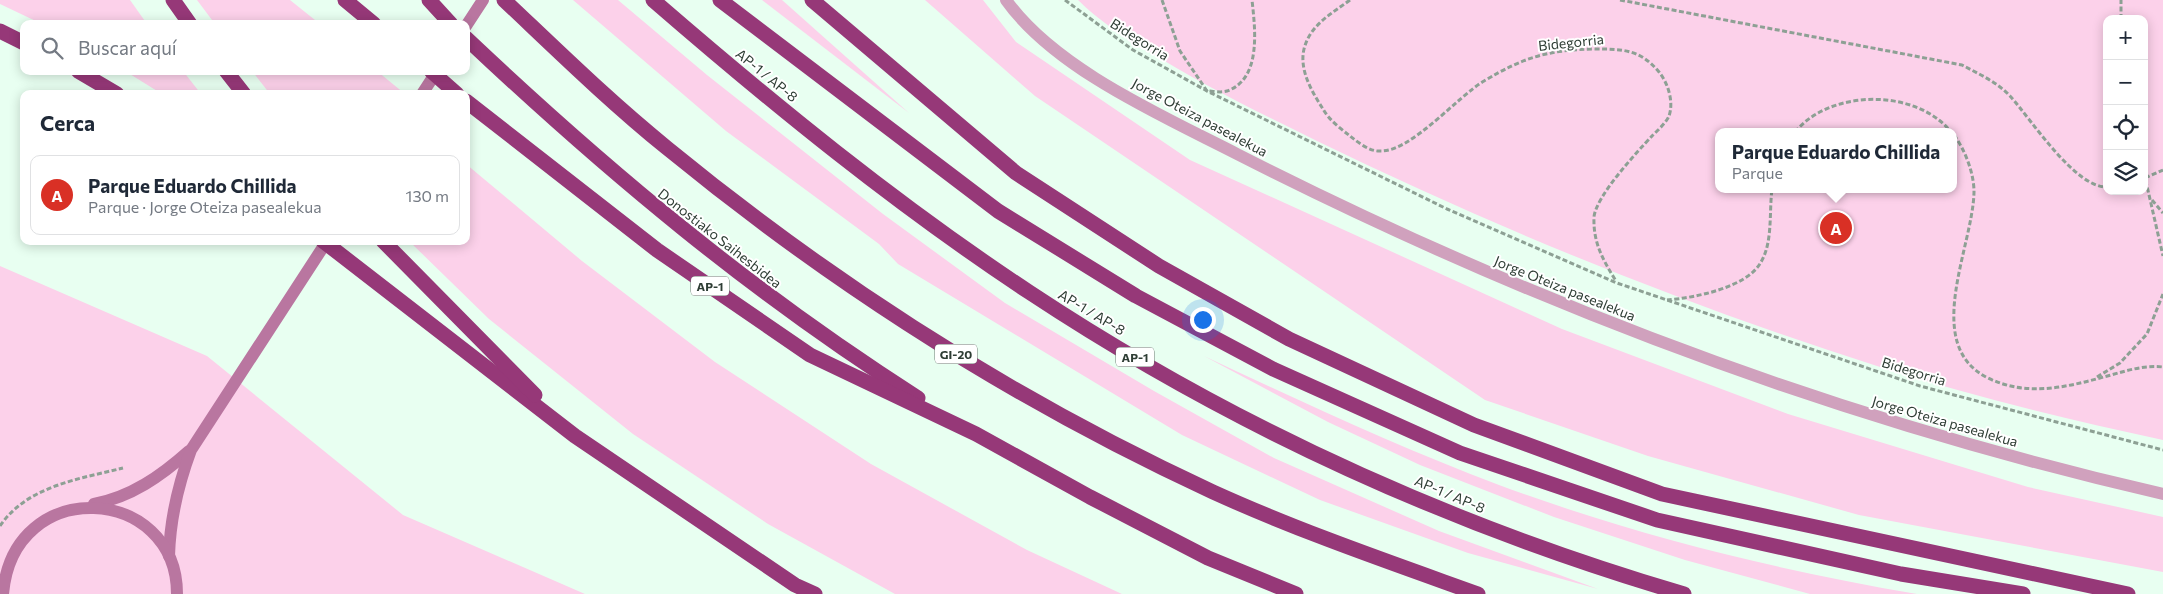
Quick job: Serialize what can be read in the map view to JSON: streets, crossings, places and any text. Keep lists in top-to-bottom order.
{
  "streets": {
    "highway": [
      "AP-1 / AP-8",
      "Donostiako Saihesbidea",
      "AP-1",
      "GI-20"
    ],
    "street": ["Jorge Oteiza pasealekua"],
    "path": ["Bidegorria"]
  },
  "crossings": [
    ["Donostiako Saihesbidea", "AP-1"]
  ],
  "page": {
    "map_buttons": ["+", "−"],
    "search": "Buscar aquí",
    "heading": "Cerca",
    "popup": ["Parque Eduardo Chillida", "Parque"],
    "list": [
      {
        "mark": "A",
        "name": "Parque Eduardo Chillida",
        "note": "Parque · Jorge Oteiza pasealekua",
        "value": "130 m"
      }
    ],
    "pins": "A"
  }
}
